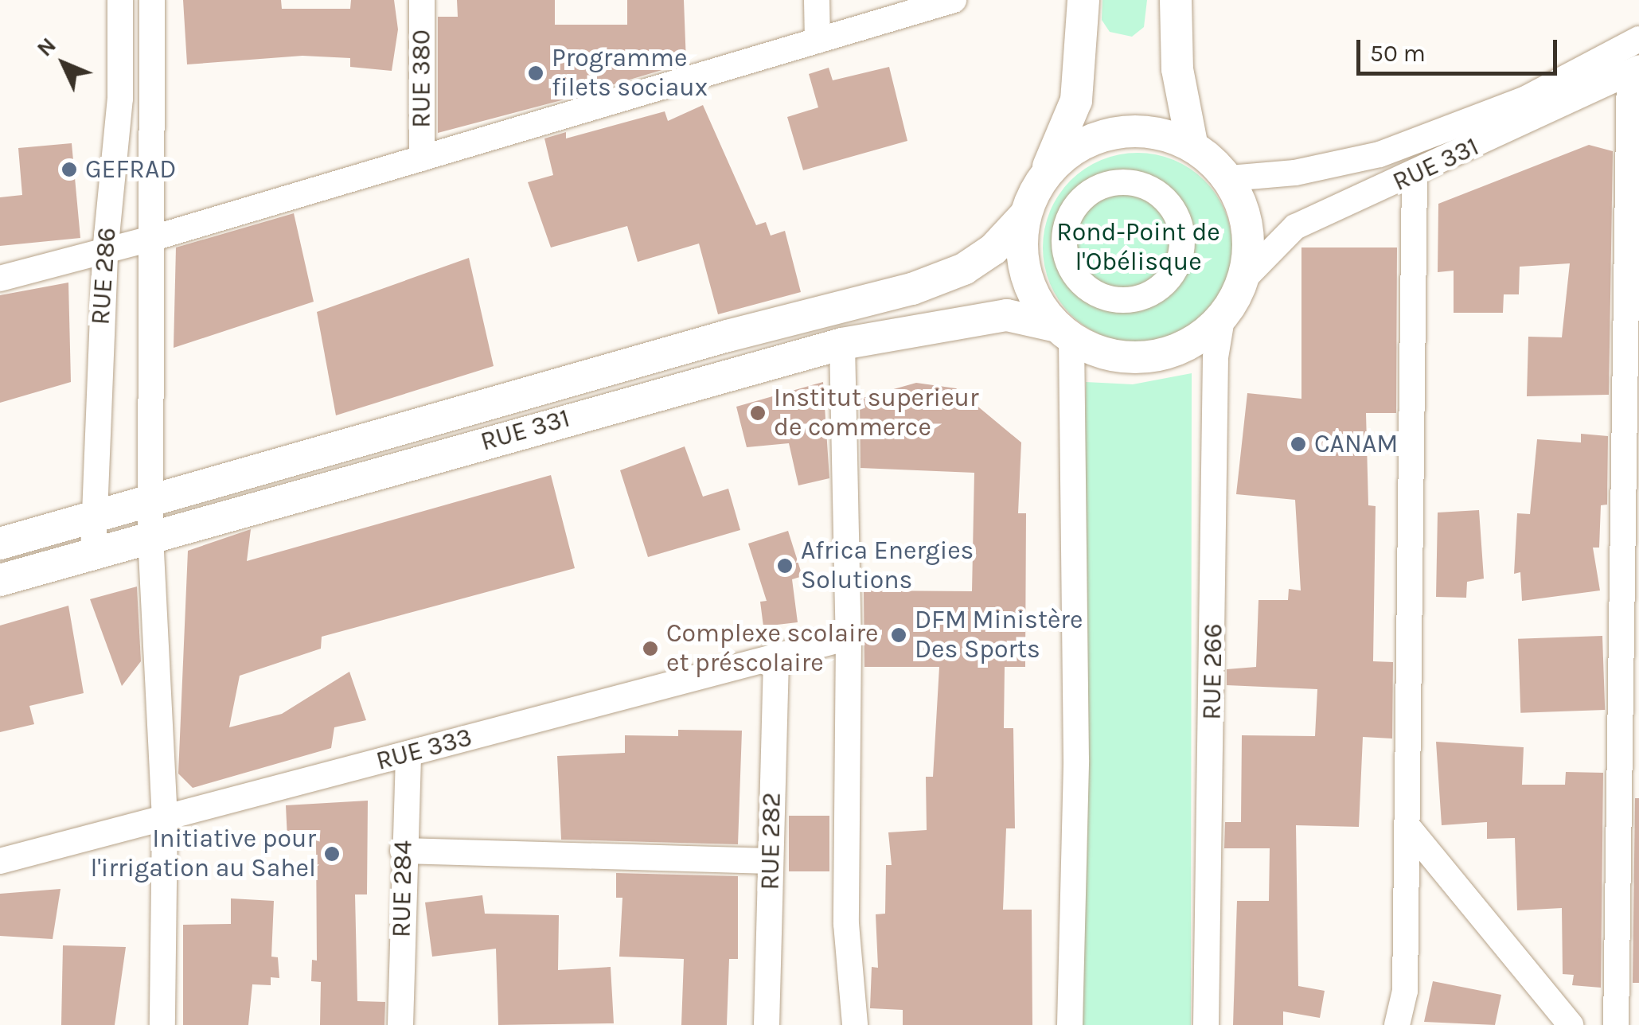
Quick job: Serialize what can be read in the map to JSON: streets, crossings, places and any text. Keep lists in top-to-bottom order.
{
  "streets": {
    "main road": ["RUE 331"],
    "street": [
      "RUE 380",
      "RUE 286",
      "RUE 266",
      "RUE 333",
      "RUE 282",
      "RUE 284"
    ]
  },
  "crossings": [
    ["RUE 331", "RUE 286"],
    ["RUE 333", "RUE 282"],
    ["RUE 333", "RUE 284"]
  ],
  "parks": ["Rond-Point de l'Obélisque"],
  "places": [
    "Programme filets sociaux",
    "GEFRAD",
    "Institut superieur de commerce",
    "CANAM",
    "Africa Energies Solutions",
    "DFM Ministère Des Sports",
    "Complexe scolaire et préscolaire",
    "Initiative pour l'irrigation au Sahel"
  ],
  "scale_bar": "50 m",
  "north": "top left"
}
